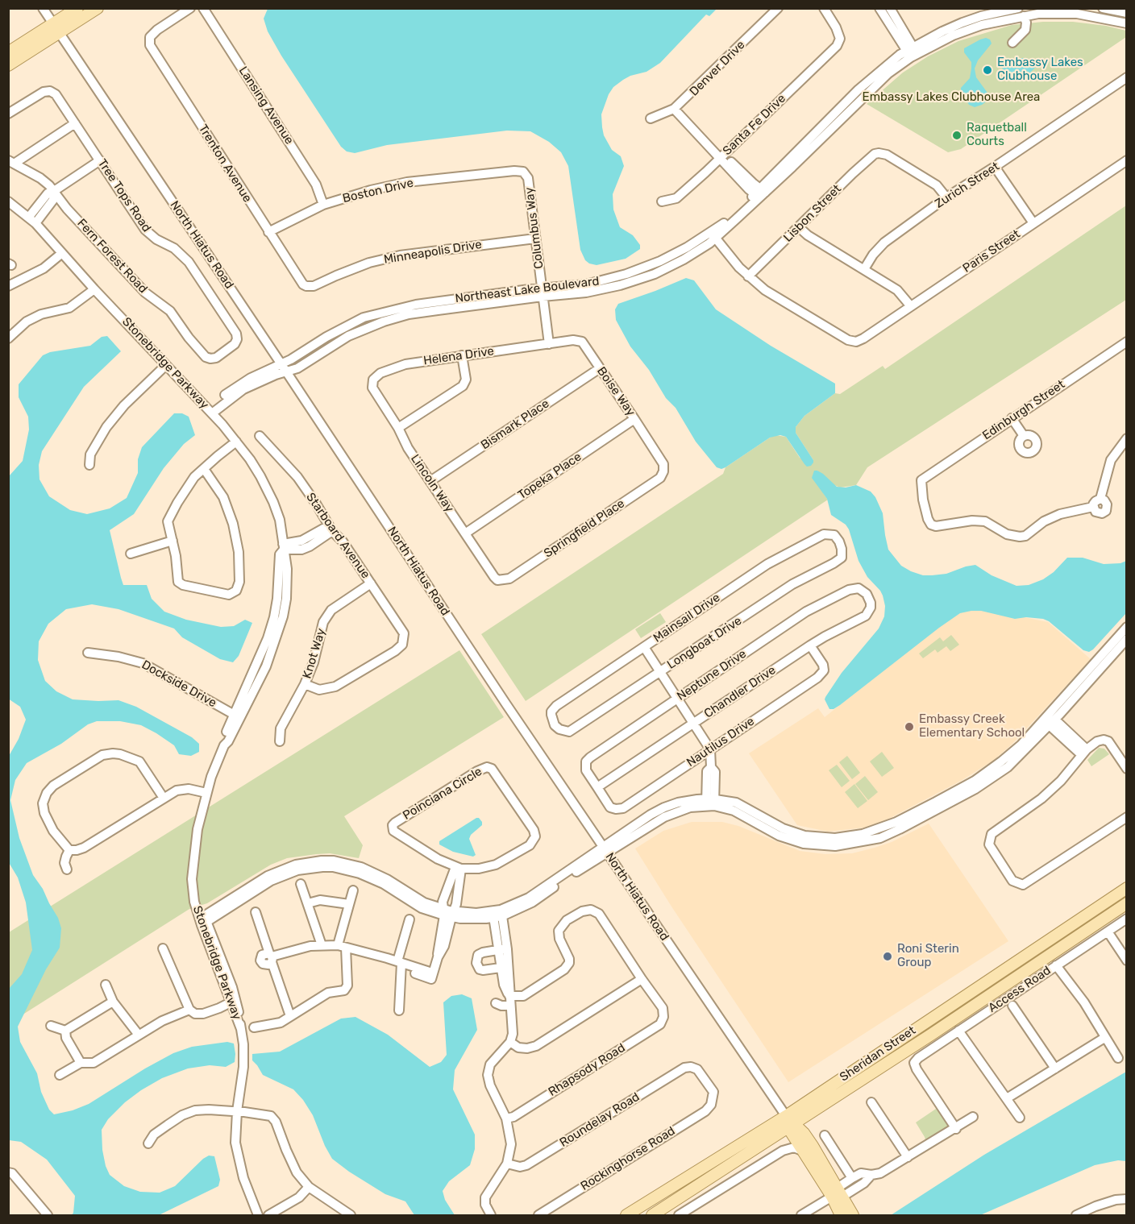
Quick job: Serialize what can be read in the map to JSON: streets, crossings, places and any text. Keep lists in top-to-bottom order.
{
  "streets": {
    "main road": ["North Hiatus Road", "Sheridan Street"],
    "street": [
      "Denver Drive",
      "Lansing Avenue",
      "Santa Fe Drive",
      "Trenton Avenue",
      "Zurich Street",
      "Boston Drive",
      "Tree Tops Road",
      "Lisbon Street",
      "Columbus Way",
      "Paris Street",
      "Minneapolis Drive",
      "Fern Forest Road",
      "Northeast Lake Boulevard",
      "Helena Drive",
      "Stonebridge Parkway",
      "Boise Way",
      "Edinburgh Street",
      "Bismark Place",
      "Topeka Place",
      "Lincoln Way",
      "Springfield Place",
      "Starboard Avenue",
      "Mainsail Drive",
      "Longboat Drive",
      "Knot Way",
      "Neptune Drive",
      "Dockside Drive",
      "Chandler Drive",
      "Nautilus Drive",
      "Poinciana Circle",
      "Access Road",
      "Rhapsody Road",
      "Roundelay Road",
      "Rockinghorse Road"
    ]
  },
  "crossings": [
    ["Lansing Avenue", "Boston Drive"],
    ["Trenton Avenue", "Boston Drive"],
    ["Trenton Avenue", "Minneapolis Drive"],
    ["Zurich Street", "Lisbon Street"],
    ["Boston Drive", "Columbus Way"],
    ["Tree Tops Road", "Fern Forest Road"],
    ["Lisbon Street", "Paris Street"],
    ["Columbus Way", "Minneapolis Drive"],
    ["Columbus Way", "Northeast Lake Boulevard"],
    ["Columbus Way", "Helena Drive"],
    ["Columbus Way", "Boise Way"],
    ["North Hiatus Road", "Northeast Lake Boulevard"],
    ["North Hiatus Road", "Sheridan Street"],
    ["Northeast Lake Boulevard", "Stonebridge Parkway"],
    ["Helena Drive", "Boise Way"],
    ["Helena Drive", "Lincoln Way"],
    ["Stonebridge Parkway", "Dockside Drive"],
    ["Boise Way", "Bismark Place"],
    ["Boise Way", "Topeka Place"],
    ["Boise Way", "Springfield Place"],
    ["Bismark Place", "Lincoln Way"],
    ["Topeka Place", "Lincoln Way"],
    ["Lincoln Way", "Springfield Place"],
    ["Starboard Avenue", "Knot Way"],
    ["Mainsail Drive", "Longboat Drive"],
    ["Neptune Drive", "Chandler Drive"],
    ["Neptune Drive", "Nautilus Drive"],
    ["Chandler Drive", "Nautilus Drive"],
    ["Roundelay Road", "Rockinghorse Road"]
  ],
  "parks": ["Embassy Lakes Clubhouse Area"],
  "places": [
    "Embassy Lakes Clubhouse",
    "Raquetball Courts",
    "Embassy Creek Elementary School",
    "Roni Sterin Group"
  ]
}
